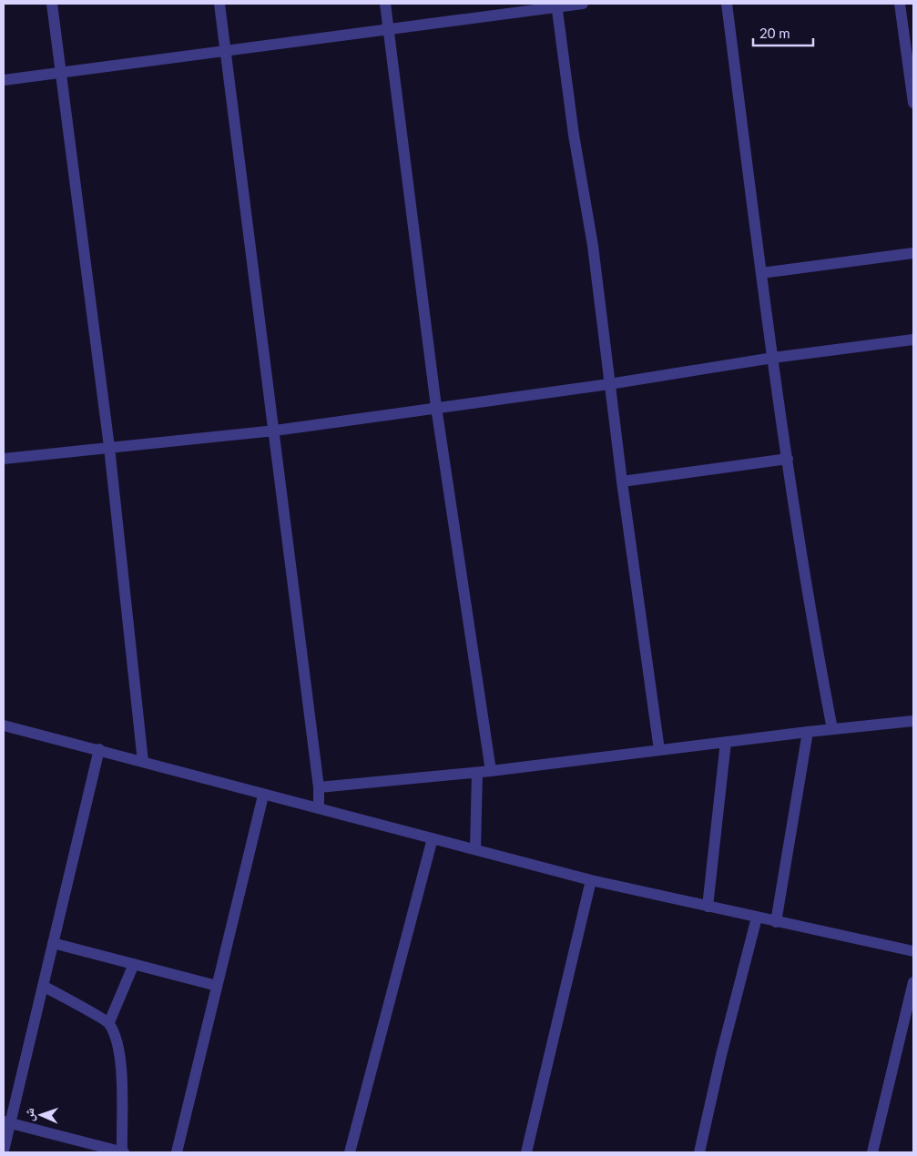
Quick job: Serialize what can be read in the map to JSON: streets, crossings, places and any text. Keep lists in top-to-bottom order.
{
  "scale_bar": "20 m",
  "north": "left"
}
